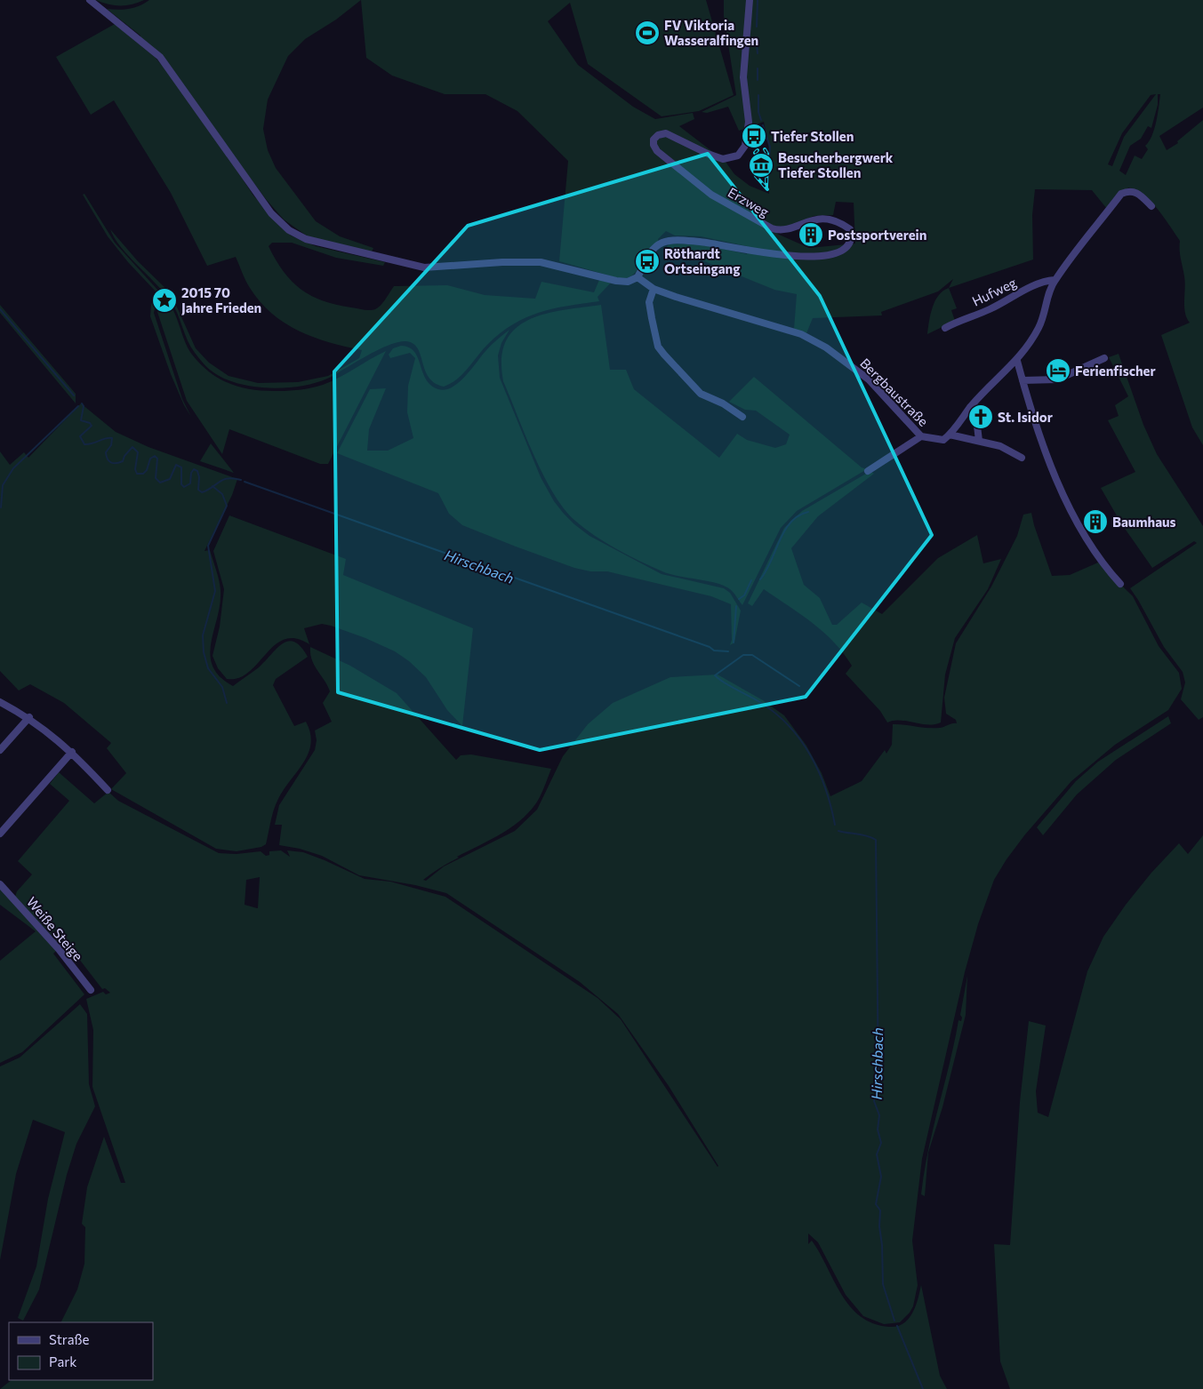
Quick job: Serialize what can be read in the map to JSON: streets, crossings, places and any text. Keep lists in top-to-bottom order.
{
  "streets": {
    "street": [
      "Erzweg",
      "Hufweg",
      "Bergbaustraße",
      "Weiße Steige"
    ]
  },
  "crossings": [
    ["Erzweg", "Bergbaustraße"]
  ],
  "water": ["Hirschbach"],
  "places": {
    "sports": ["FV Viktoria Wasseralfingen"],
    "bus stop": ["Tiefer Stollen", "Röthardt Ortseingang"],
    "museum": ["Besucherbergwerk Tiefer Stollen"],
    "building": ["Postsportverein", "Baumhaus"],
    "place": ["2015 70 Jahre Frieden"],
    "hotel": ["Ferienfischer"],
    "church": ["St. Isidor"]
  },
  "legend": ["Straße", "Park"]
}
